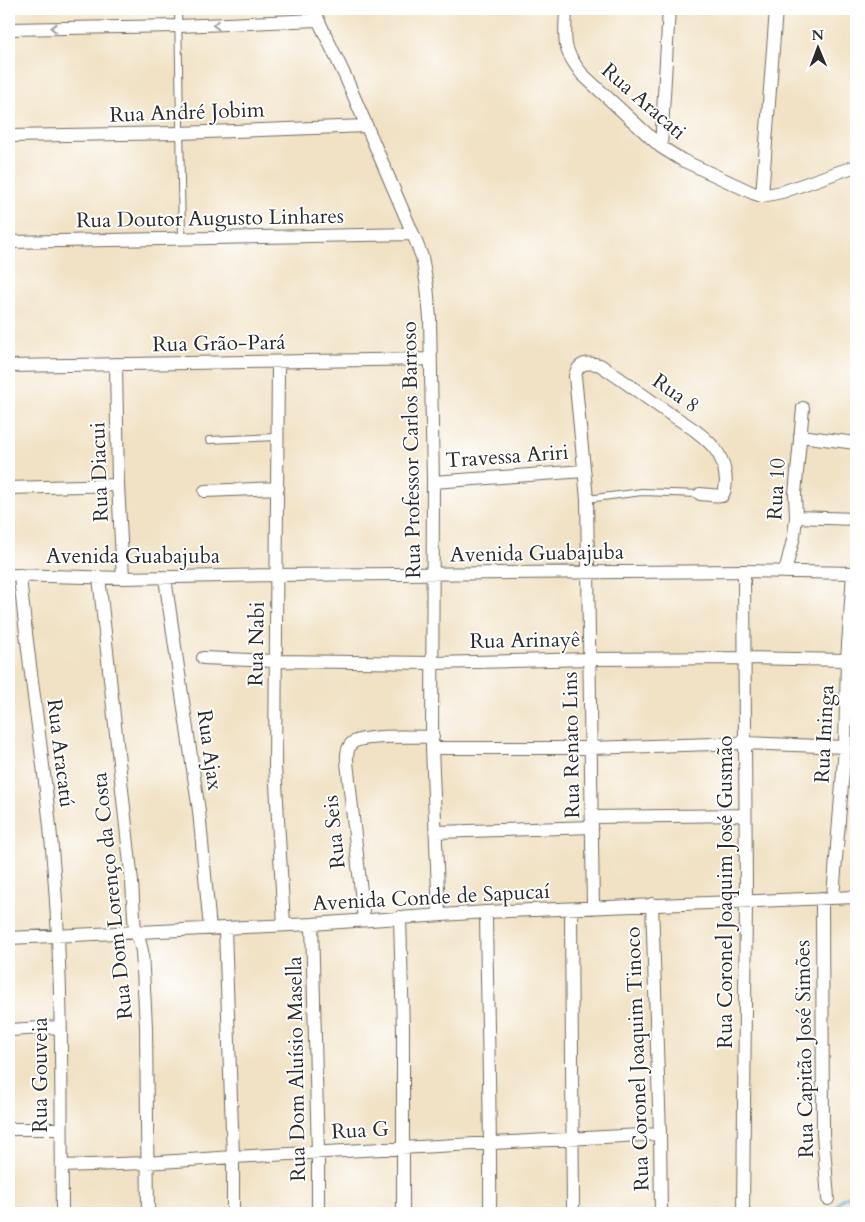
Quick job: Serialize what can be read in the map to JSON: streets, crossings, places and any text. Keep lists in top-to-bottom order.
{
  "streets": {
    "street": [
      "Rua Aracati",
      "Rua André Jobim",
      "Rua Doutor Augusto Linhares",
      "Rua Grão-Pará",
      "Rua 8",
      "Rua Professor Carlos Barroso",
      "Travessa Ariri",
      "Rua Diacui",
      "Rua 10",
      "Avenida Guabajuba",
      "Rua Arinayê",
      "Rua Nabi",
      "Rua Ininga",
      "Rua Renato Lins",
      "Rua Ajax",
      "Rua Aracatú",
      "Rua Seis",
      "Rua Coronel Joaquim José Gusmão",
      "Rua Dom Lorenço da Costa",
      "Avenida Conde de Sapucaí",
      "Rua Capitão José Simões",
      "Rua Coronel Joaquim Tinoco",
      "Rua Dom Aluísio Masella",
      "Rua Gouveia",
      "Rua G"
    ]
  },
  "crossings": [
    ["Rua André Jobim", "Rua Professor Carlos Barroso"],
    ["Rua Doutor Augusto Linhares", "Rua Professor Carlos Barroso"],
    ["Rua Grão-Pará", "Rua Professor Carlos Barroso"],
    ["Rua Grão-Pará", "Rua Diacui"],
    ["Rua Grão-Pará", "Rua Nabi"],
    ["Rua 8", "Rua Renato Lins"],
    ["Rua Professor Carlos Barroso", "Travessa Ariri"],
    ["Rua Professor Carlos Barroso", "Avenida Guabajuba"],
    ["Rua Professor Carlos Barroso", "Rua Arinayê"],
    ["Rua Professor Carlos Barroso", "Rua Seis"],
    ["Rua Professor Carlos Barroso", "Avenida Conde de Sapucaí"],
    ["Travessa Ariri", "Rua Renato Lins"],
    ["Rua Diacui", "Avenida Guabajuba"],
    ["Rua 10", "Avenida Guabajuba"],
    ["Avenida Guabajuba", "Rua Nabi"],
    ["Avenida Guabajuba", "Rua Ininga"],
    ["Avenida Guabajuba", "Rua Renato Lins"],
    ["Avenida Guabajuba", "Rua Ajax"],
    ["Avenida Guabajuba", "Rua Aracatú"],
    ["Avenida Guabajuba", "Rua Coronel Joaquim José Gusmão"],
    ["Avenida Guabajuba", "Rua Dom Lorenço da Costa"],
    ["Rua Arinayê", "Rua Nabi"],
    ["Rua Arinayê", "Rua Ininga"],
    ["Rua Arinayê", "Rua Renato Lins"],
    ["Rua Arinayê", "Rua Coronel Joaquim José Gusmão"],
    ["Rua Nabi", "Avenida Conde de Sapucaí"],
    ["Rua Ininga", "Rua Seis"],
    ["Rua Ininga", "Avenida Conde de Sapucaí"],
    ["Rua Ininga", "Rua Capitão José Simões"],
    ["Rua Renato Lins", "Rua Seis"],
    ["Rua Renato Lins", "Avenida Conde de Sapucaí"],
    ["Rua Ajax", "Avenida Conde de Sapucaí"],
    ["Rua Aracatú", "Avenida Conde de Sapucaí"],
    ["Rua Aracatú", "Rua Gouveia"],
    ["Rua Seis", "Rua Coronel Joaquim José Gusmão"],
    ["Rua Seis", "Avenida Conde de Sapucaí"],
    ["Rua Coronel Joaquim José Gusmão", "Avenida Conde de Sapucaí"],
    ["Rua Dom Lorenço da Costa", "Avenida Conde de Sapucaí"],
    ["Rua Dom Lorenço da Costa", "Rua G"],
    ["Avenida Conde de Sapucaí", "Rua Capitão José Simões"],
    ["Avenida Conde de Sapucaí", "Rua Coronel Joaquim Tinoco"],
    ["Avenida Conde de Sapucaí", "Rua Dom Aluísio Masella"],
    ["Avenida Conde de Sapucaí", "Rua Gouveia"],
    ["Rua Coronel Joaquim Tinoco", "Rua G"],
    ["Rua Dom Aluísio Masella", "Rua G"],
    ["Rua Gouveia", "Rua G"]
  ],
  "north": "top"
}
